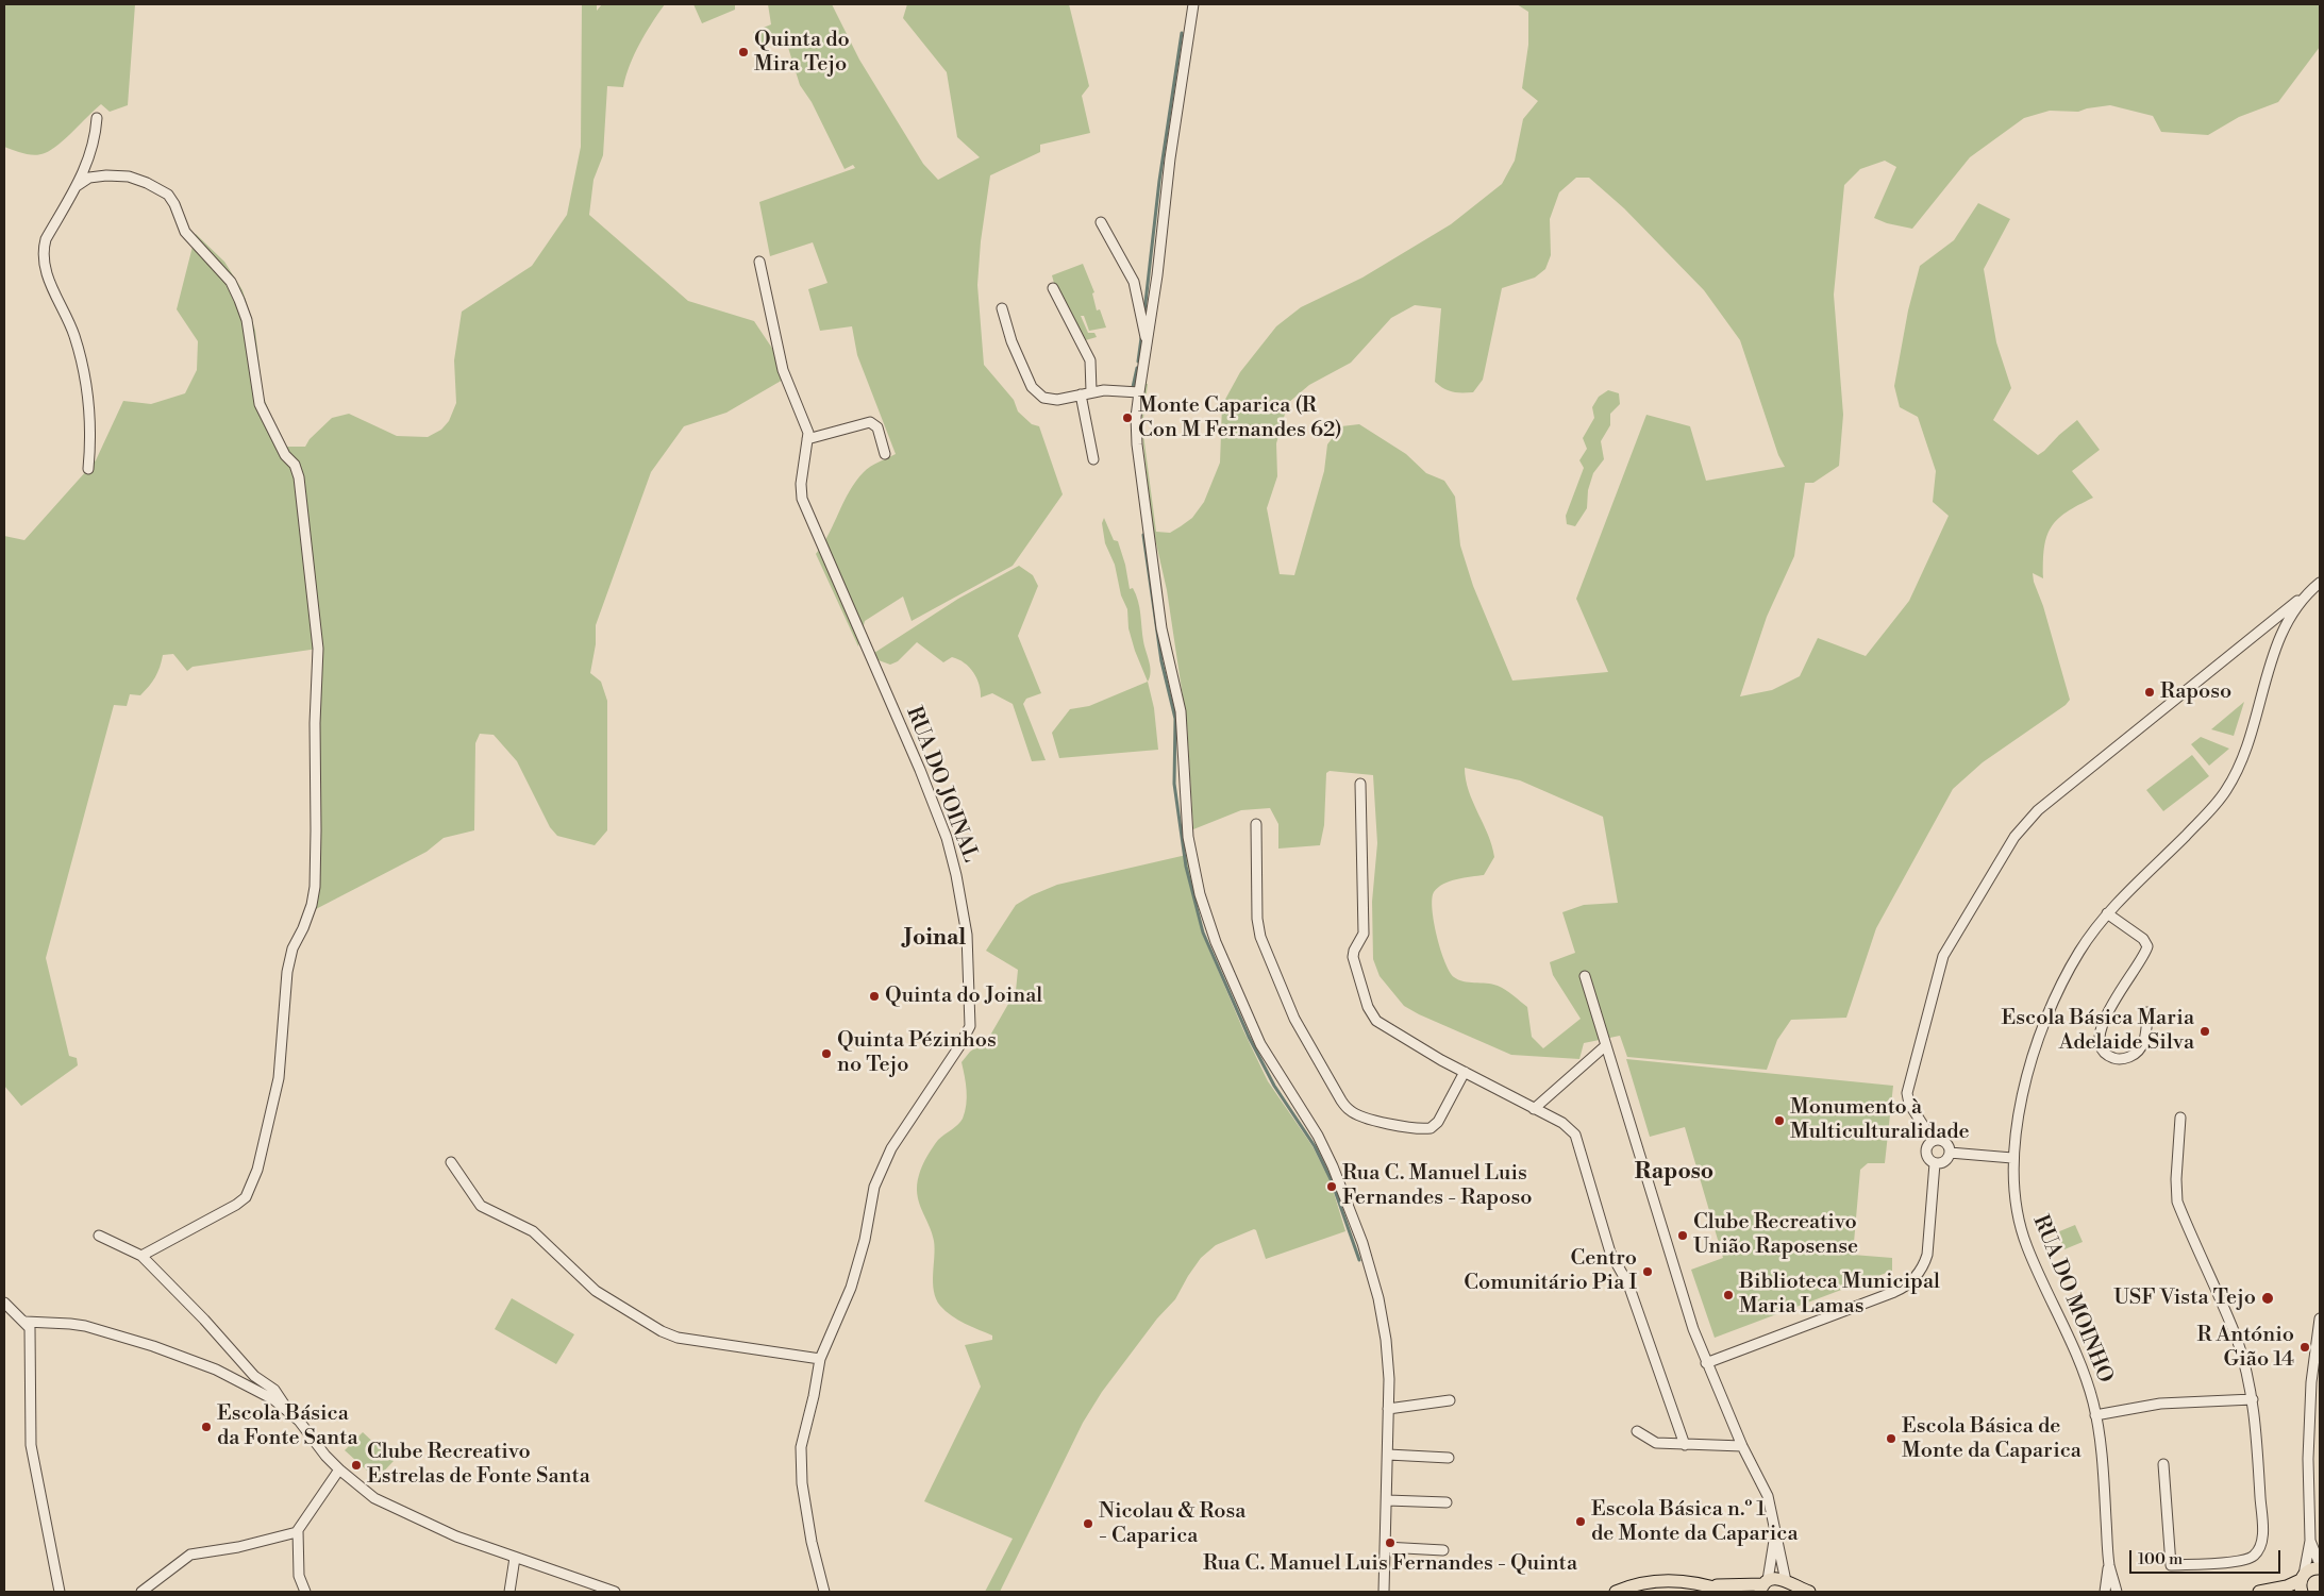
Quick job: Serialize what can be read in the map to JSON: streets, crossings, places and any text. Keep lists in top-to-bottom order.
{
  "streets": {
    "street": ["RUA DO JOINAL", "RUA DO MOINHO"]
  },
  "districts": ["Joinal", "Raposo"],
  "places": [
    "Quinta do Mira Tejo",
    "Monte Caparica (R Con M Fernandes 62)",
    "Raposo",
    "Quinta do Joinal",
    "Escola Básica Maria Adelaide Silva",
    "Quinta Pézinhos no Tejo",
    "Monumento à Multiculturalidade",
    "Rua C. Manuel Luis Fernandes - Raposo",
    "Clube Recreativo União Raposense",
    "Centro Comunitário Pia I",
    "Biblioteca Municipal Maria Lamas",
    "USF Vista Tejo",
    "R António Gião 14",
    "Escola Básica da Fonte Santa",
    "Escola Básica de Monte da Caparica",
    "Clube Recreativo Estrelas de Fonte Santa",
    "Escola Básica n.º 1 de Monte da Caparica",
    "Nicolau & Rosa - Caparica",
    "Rua C. Manuel Luis Fernandes - Quinta"
  ],
  "scale_bar": "100 m"
}
